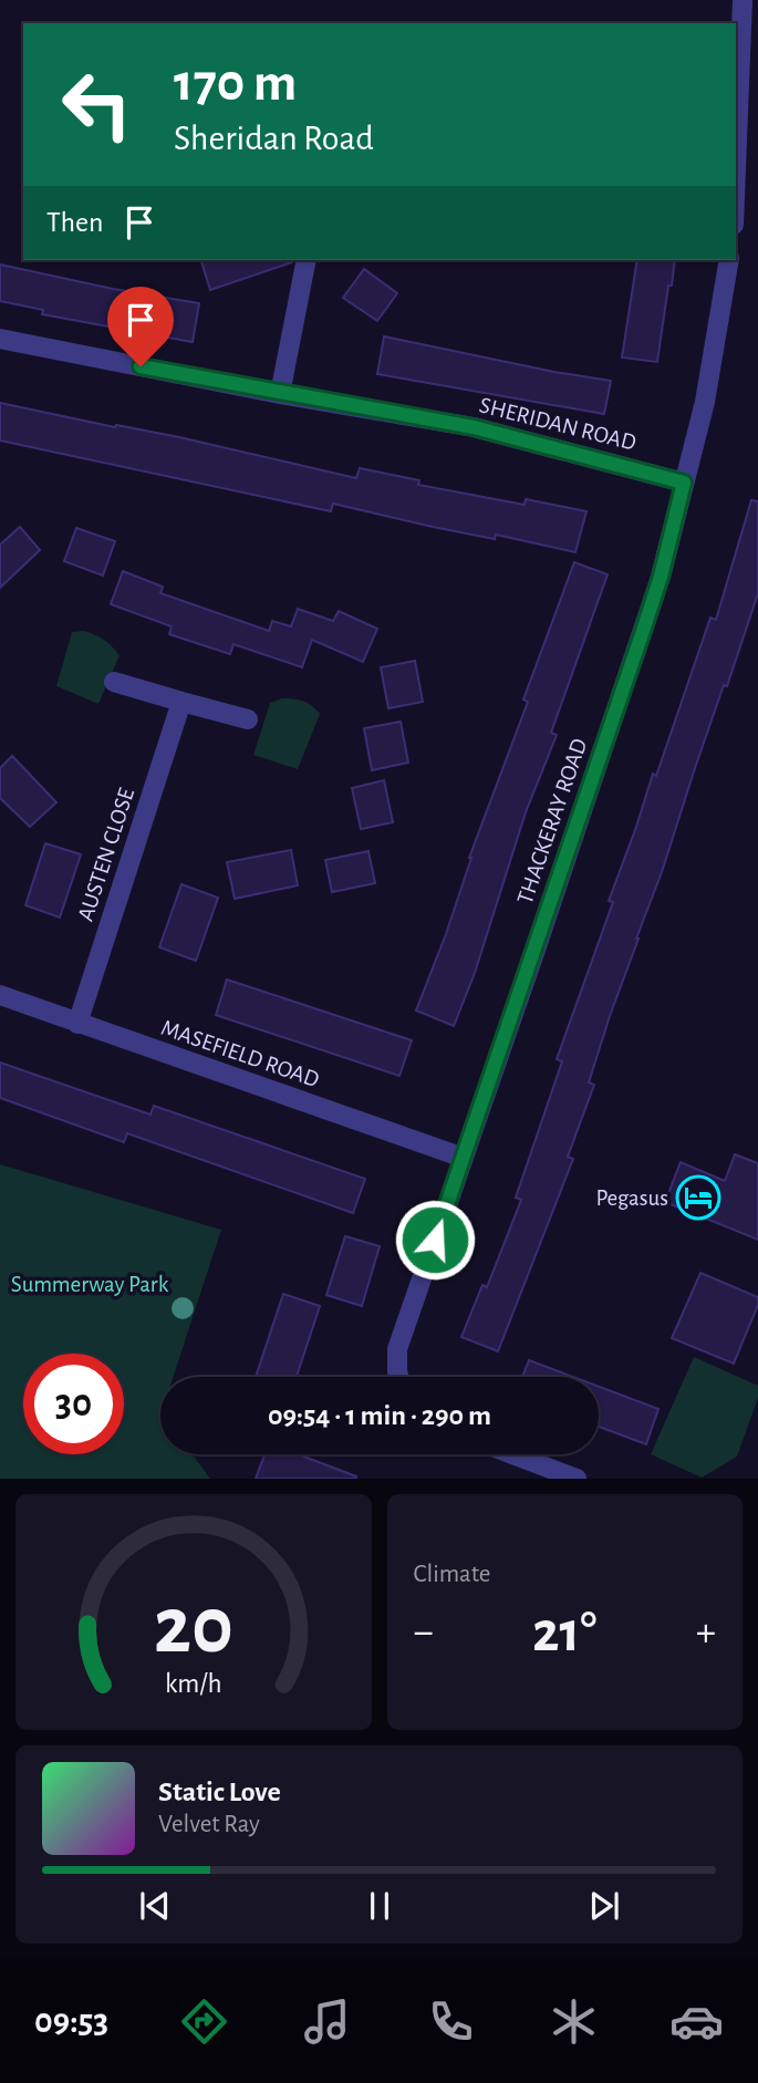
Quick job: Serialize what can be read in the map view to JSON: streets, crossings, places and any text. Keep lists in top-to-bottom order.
{
  "streets": {
    "street": [
      "SHERIDAN ROAD",
      "THACKERAY ROAD",
      "AUSTEN CLOSE",
      "MASEFIELD ROAD"
    ]
  },
  "crossings": [
    ["SHERIDAN ROAD", "THACKERAY ROAD"],
    ["THACKERAY ROAD", "MASEFIELD ROAD"],
    ["AUSTEN CLOSE", "MASEFIELD ROAD"]
  ],
  "parks": ["Summerway Park"],
  "places": {
    "hotel": ["Pegasus"]
  },
  "page": {
    "turn": ["170 m", "Sheridan Road"],
    "then": "Then",
    "limit": "30",
    "trip": "09:54 · 1 min · 290 m",
    "tile": "Climate",
    "heat": ["−", "21°", "+"],
    "song": ["Static Love", "Velvet Ray"],
    "tabs": "09:53",
    "gauge": ["20", "km/h"]
  }
}
